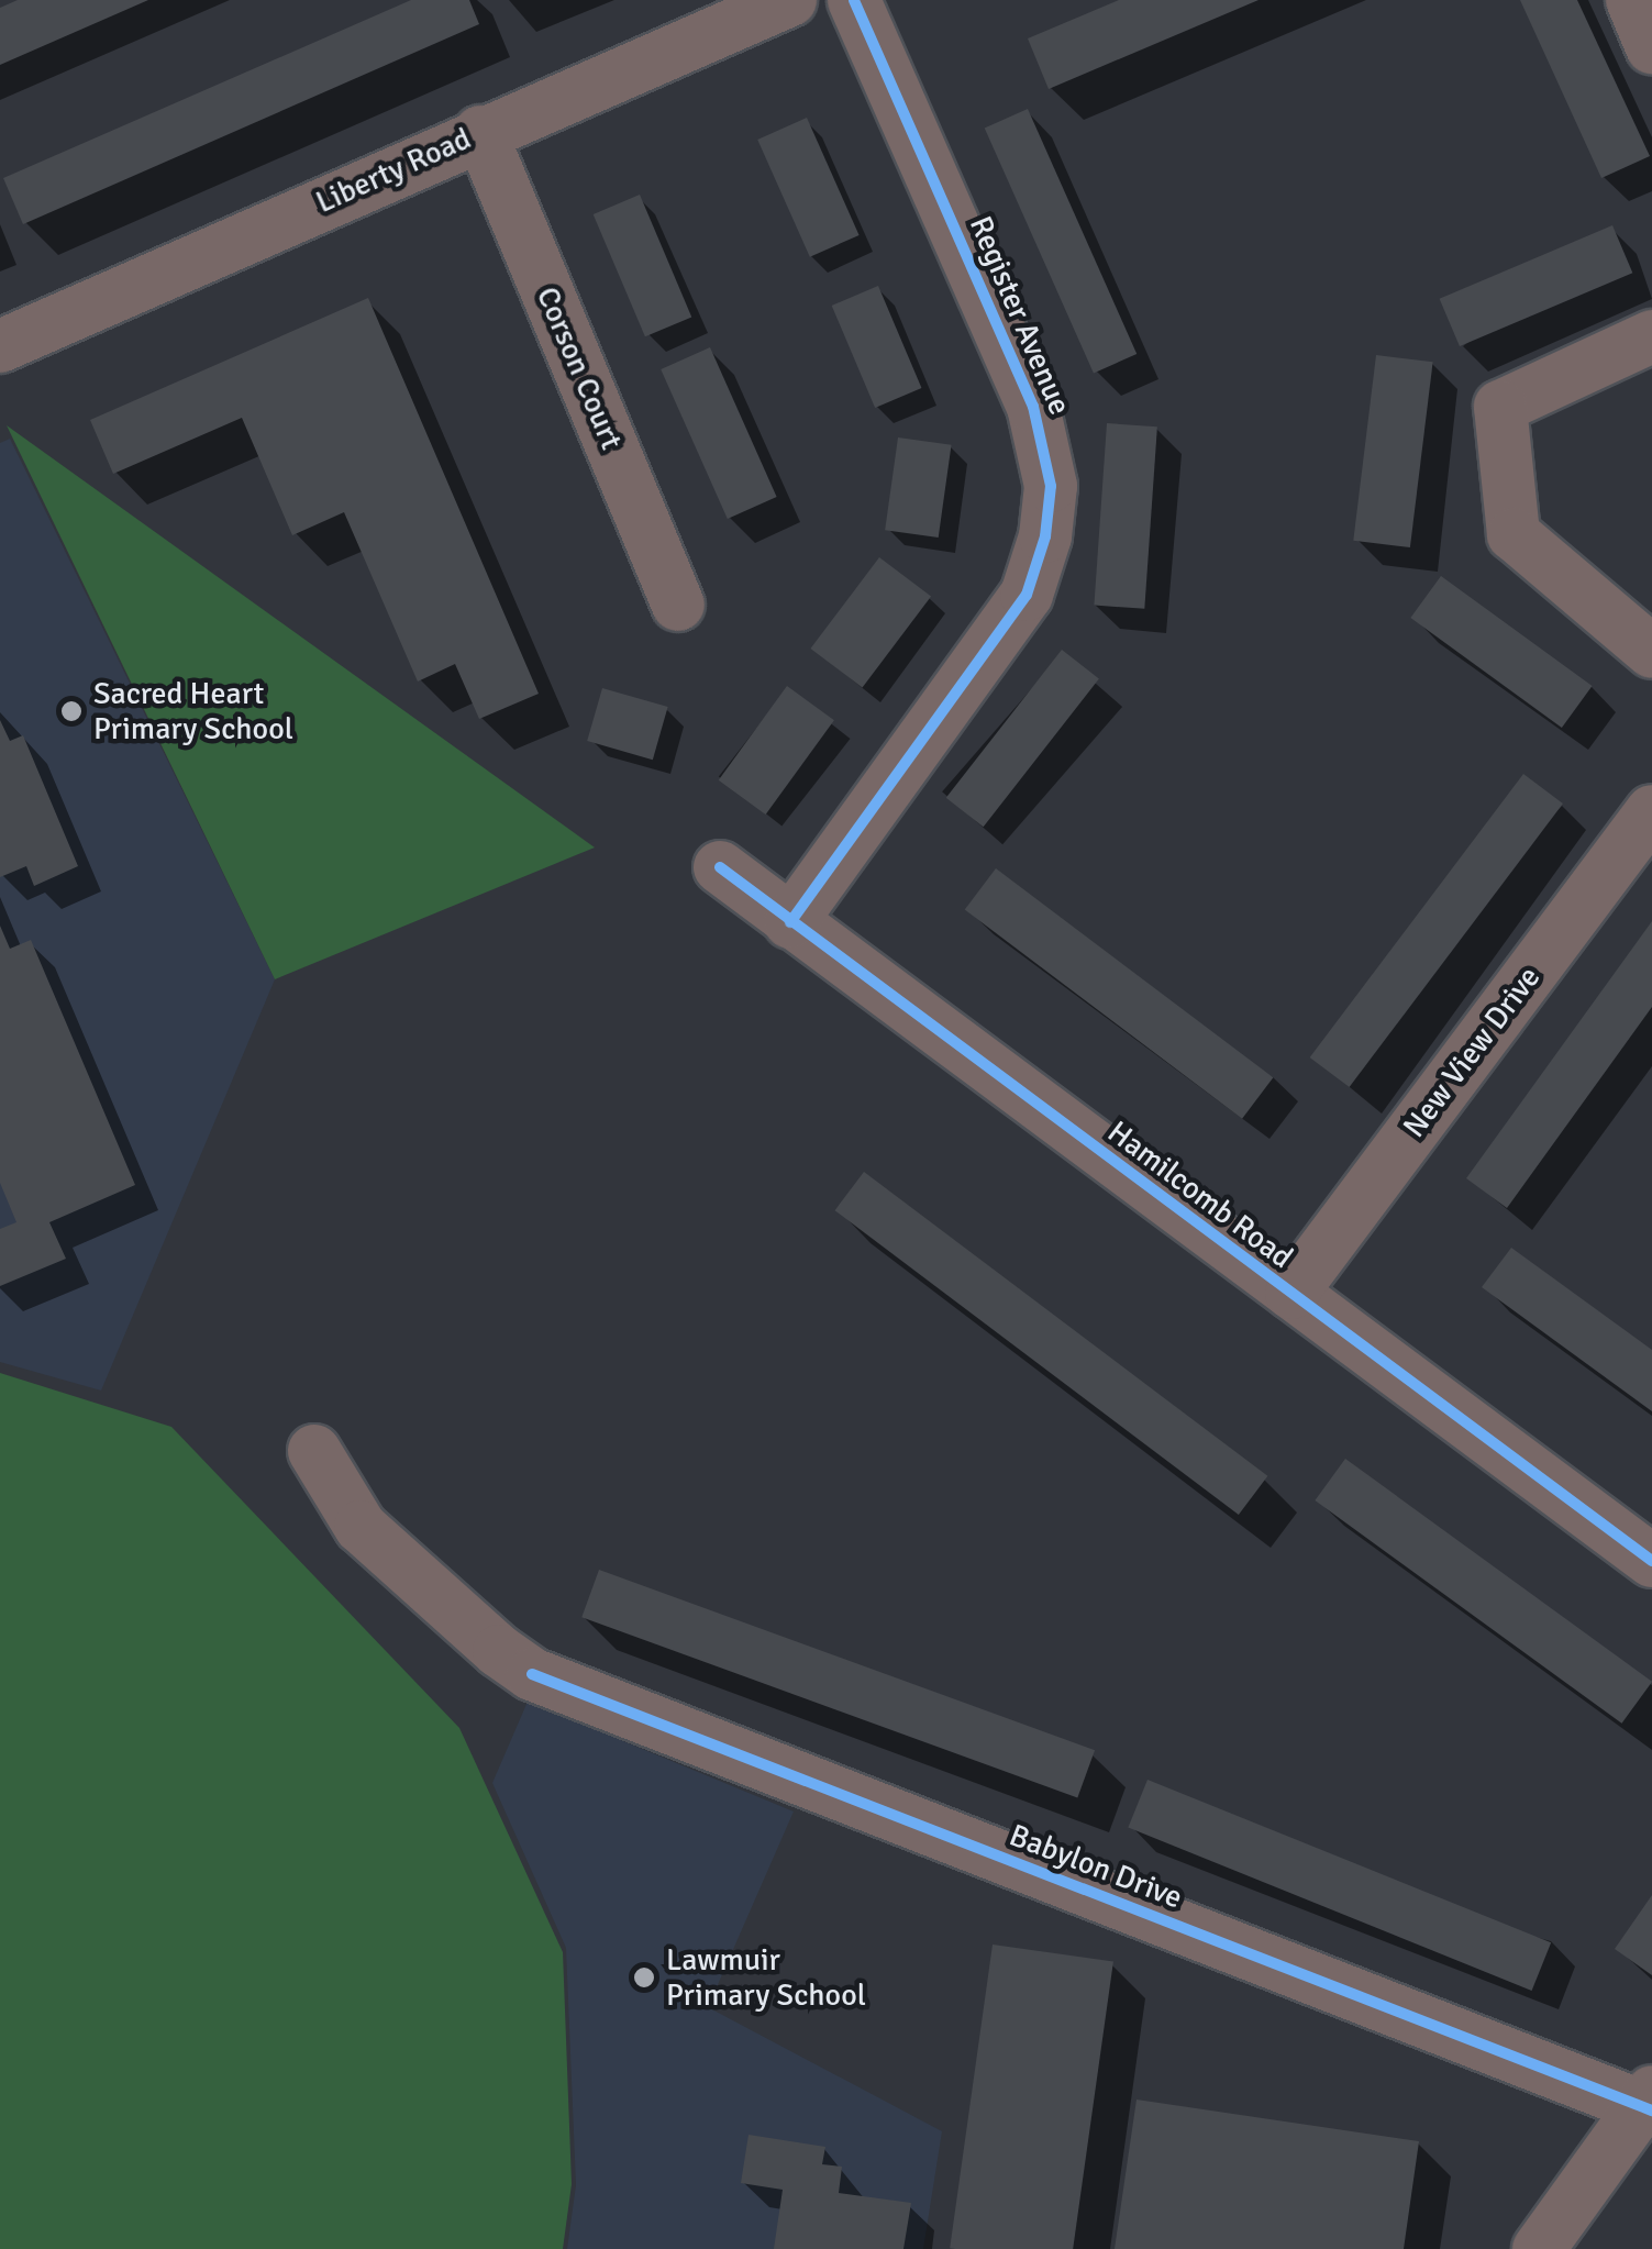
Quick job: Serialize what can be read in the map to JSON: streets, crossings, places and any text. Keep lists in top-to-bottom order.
{
  "streets": {
    "street": [
      "Liberty Road",
      "Register Avenue",
      "Corson Court",
      "New View Drive",
      "Hamilcomb Road",
      "Babylon Drive"
    ]
  },
  "crossings": [
    ["Liberty Road", "Corson Court"],
    ["Register Avenue", "Hamilcomb Road"],
    ["New View Drive", "Hamilcomb Road"]
  ],
  "places": ["Sacred Heart Primary School", "Lawmuir Primary School"]
}
